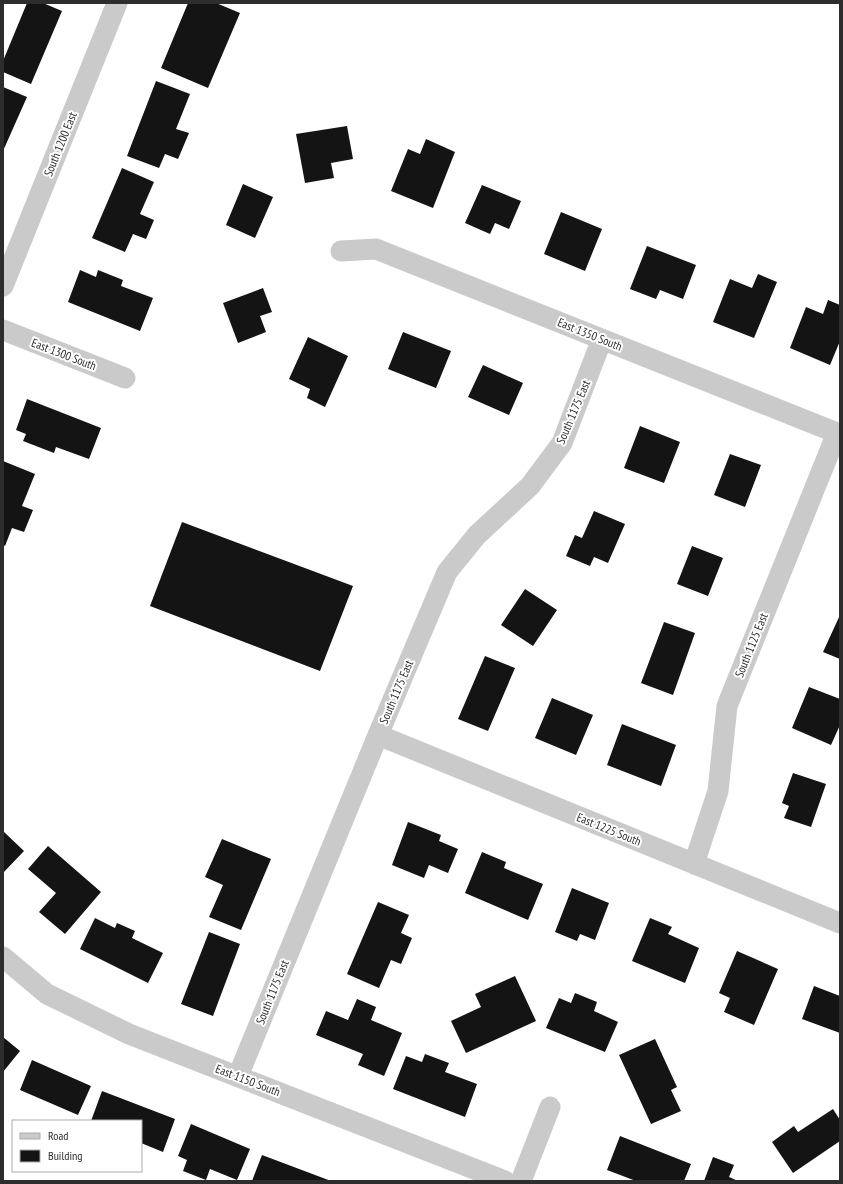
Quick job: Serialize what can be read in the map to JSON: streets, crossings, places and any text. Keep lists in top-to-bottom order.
{
  "streets": {
    "street": [
      "South 1200 East",
      "East 1350 South",
      "East 1300 South",
      "South 1175 East",
      "South 1125 East",
      "East 1225 South",
      "East 1150 South"
    ]
  },
  "crossings": [
    ["East 1350 South", "South 1175 East"],
    ["East 1350 South", "South 1125 East"],
    ["South 1175 East", "East 1225 South"],
    ["South 1175 East", "East 1150 South"],
    ["South 1125 East", "East 1225 South"]
  ],
  "legend": ["Road", "Building"]
}
